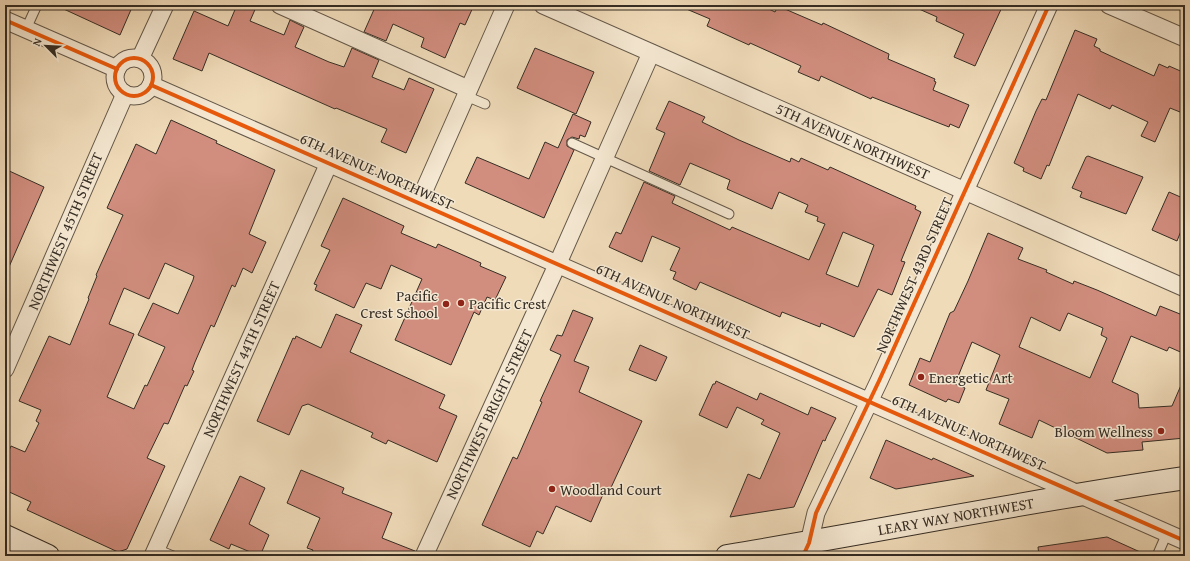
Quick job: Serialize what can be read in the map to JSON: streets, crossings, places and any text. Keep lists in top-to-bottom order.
{
  "streets": {
    "main road": ["LEARY WAY NORTHWEST"],
    "street": [
      "5TH AVENUE NORTHWEST",
      "6TH AVENUE NORTHWEST",
      "NORTHWEST 45TH STREET",
      "NORTHWEST 43RD STREET",
      "NORTHWEST 44TH STREET",
      "NORTHWEST BRIGHT STREET"
    ]
  },
  "crossings": [
    ["5TH AVENUE NORTHWEST", "NORTHWEST 43RD STREET"],
    ["5TH AVENUE NORTHWEST", "NORTHWEST BRIGHT STREET"],
    ["6TH AVENUE NORTHWEST", "NORTHWEST 45TH STREET"],
    ["6TH AVENUE NORTHWEST", "NORTHWEST 43RD STREET"],
    ["6TH AVENUE NORTHWEST", "NORTHWEST 44TH STREET"],
    ["6TH AVENUE NORTHWEST", "NORTHWEST BRIGHT STREET"],
    ["6TH AVENUE NORTHWEST", "LEARY WAY NORTHWEST"],
    ["NORTHWEST 43RD STREET", "LEARY WAY NORTHWEST"]
  ],
  "places": [
    "Pacific Crest",
    "Pacific Crest School",
    "Energetic Art",
    "Bloom Wellness",
    "Woodland Court"
  ],
  "north": "top left"
}
